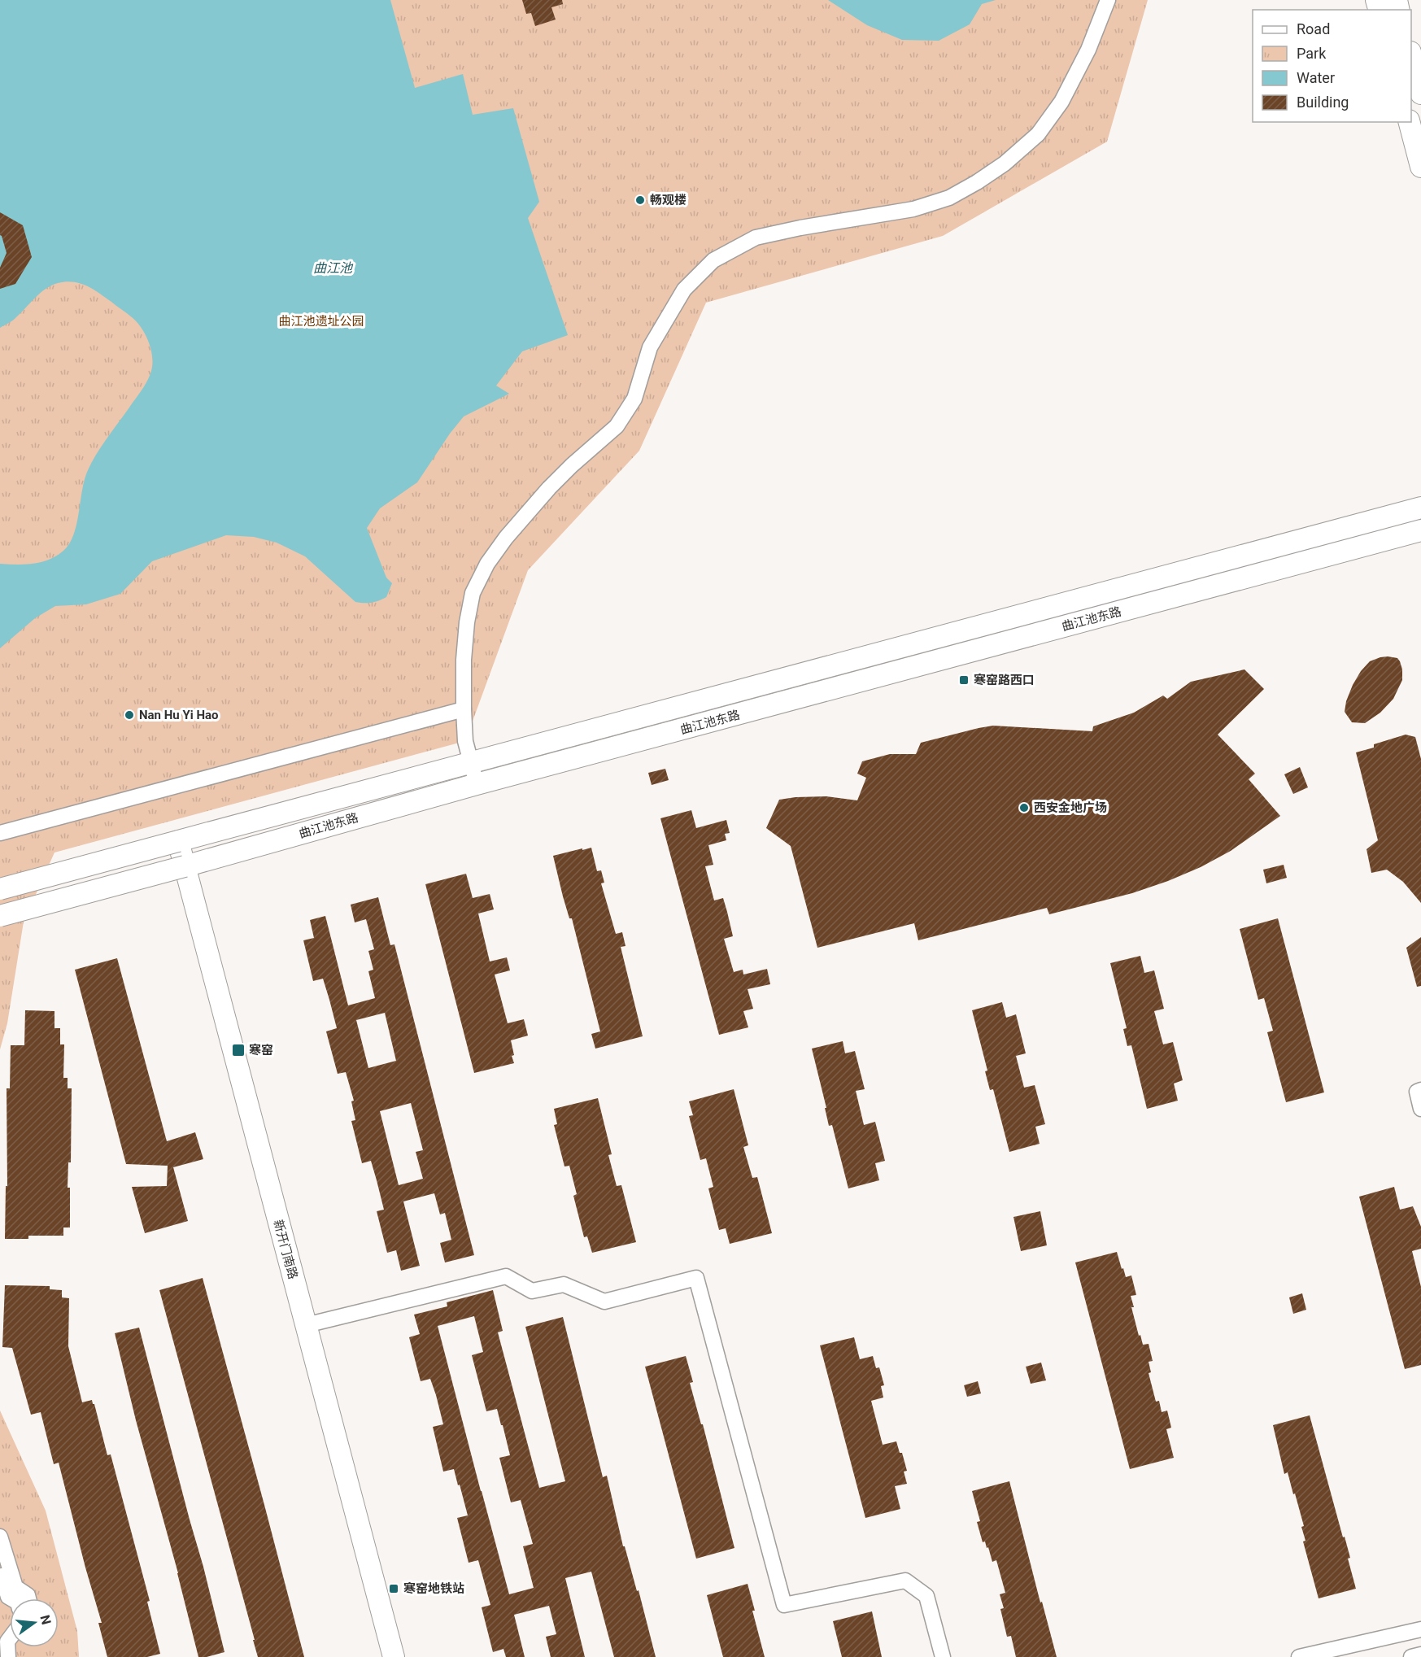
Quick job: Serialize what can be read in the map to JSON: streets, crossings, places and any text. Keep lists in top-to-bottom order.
{
  "streets": {
    "main road": ["曲江池东路", "新开门南路"]
  },
  "crossings": [
    ["曲江池东路", "新开门南路"]
  ],
  "water": ["曲江池"],
  "parks": ["曲江池遗址公园"],
  "places": {
    "other": ["畅观楼", "Nan Hu Yi Hao", "西安金地广场"],
    "transit": ["寒窑路西口", "寒窑", "寒窑地铁站"]
  },
  "legend": [
    "Road",
    "Park",
    "Water",
    "Building"
  ],
  "north": "right"
}
